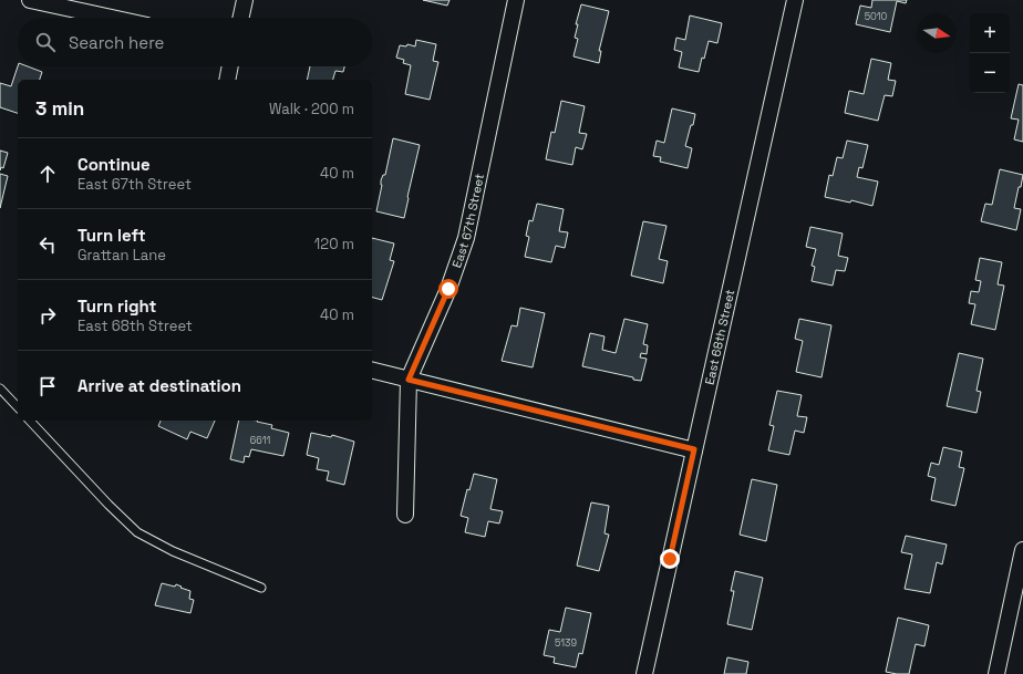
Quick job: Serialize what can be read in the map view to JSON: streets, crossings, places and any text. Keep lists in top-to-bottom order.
{
  "streets": {
    "street": ["East 67th Street", "East 68th Street"]
  },
  "house_numbers": ["5010", "6611", "5139"],
  "north": "right",
  "page": {
    "map_buttons": ["+", "−"],
    "search": "Search here",
    "heading": ["3 min", "Walk · 200 m"],
    "list": [
      ["Continue", "East 67th Street", "40 m"],
      ["Turn left", "Grattan Lane", "120 m"],
      ["Turn right", "East 68th Street", "40 m"],
      "Arrive at destination"
    ]
  }
}
